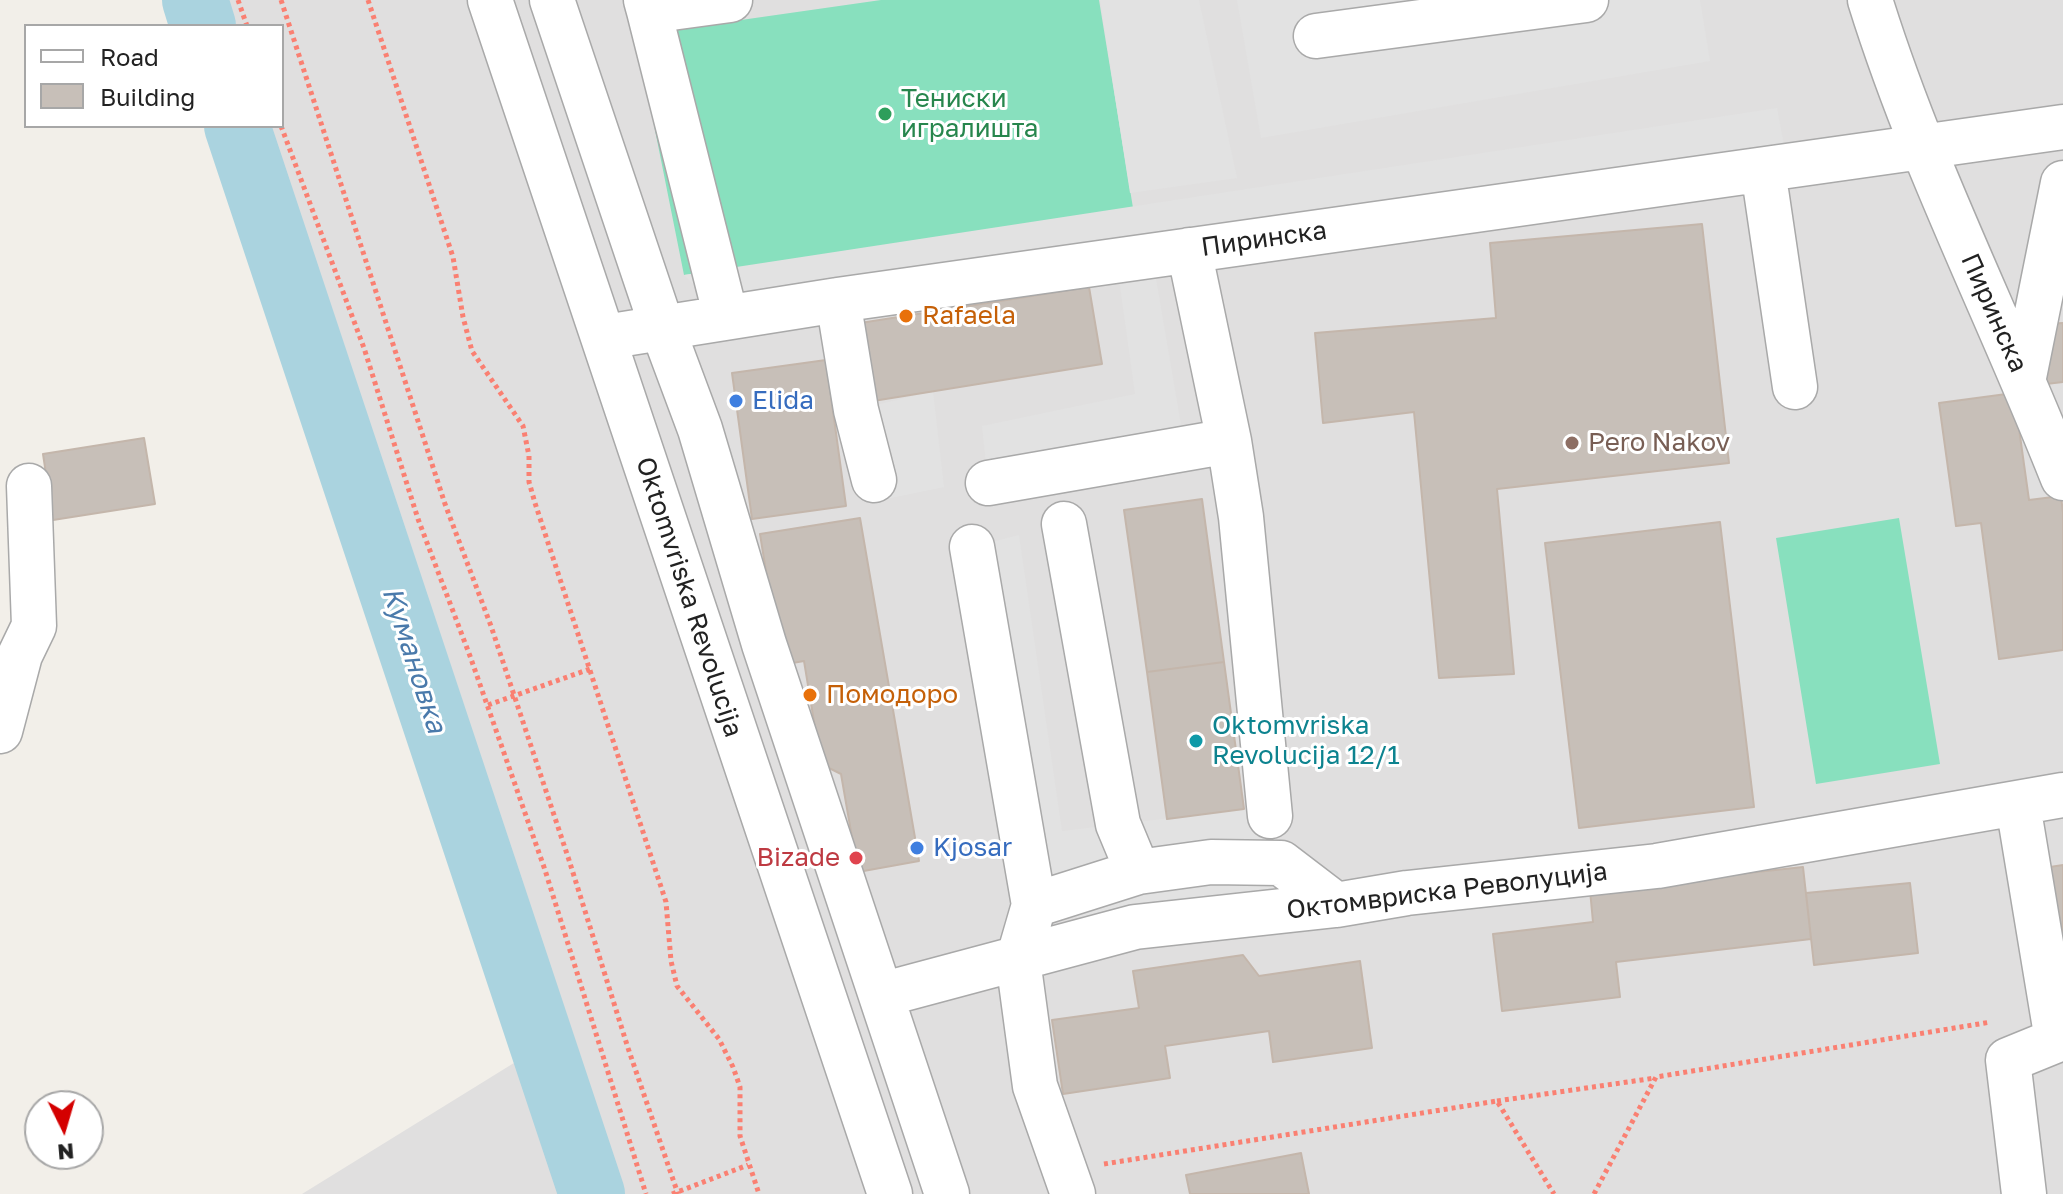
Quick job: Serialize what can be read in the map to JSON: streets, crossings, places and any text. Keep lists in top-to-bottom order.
{
  "streets": {
    "street": ["Пиринска", "Oktomvriska Revolucija", "Октомвриска Револуција"]
  },
  "crossings": [
    ["Пиринска", "Oktomvriska Revolucija"]
  ],
  "water": ["Кумановка"],
  "places": [
    "Тениски игралишта",
    "Rafaela",
    "Elida",
    "Pero Nakov",
    "Помодоро",
    "Oktomvriska Revolucija 12/1",
    "Kjosar",
    "Bizade"
  ],
  "legend": ["Road", "Building"],
  "north": "bottom"
}
